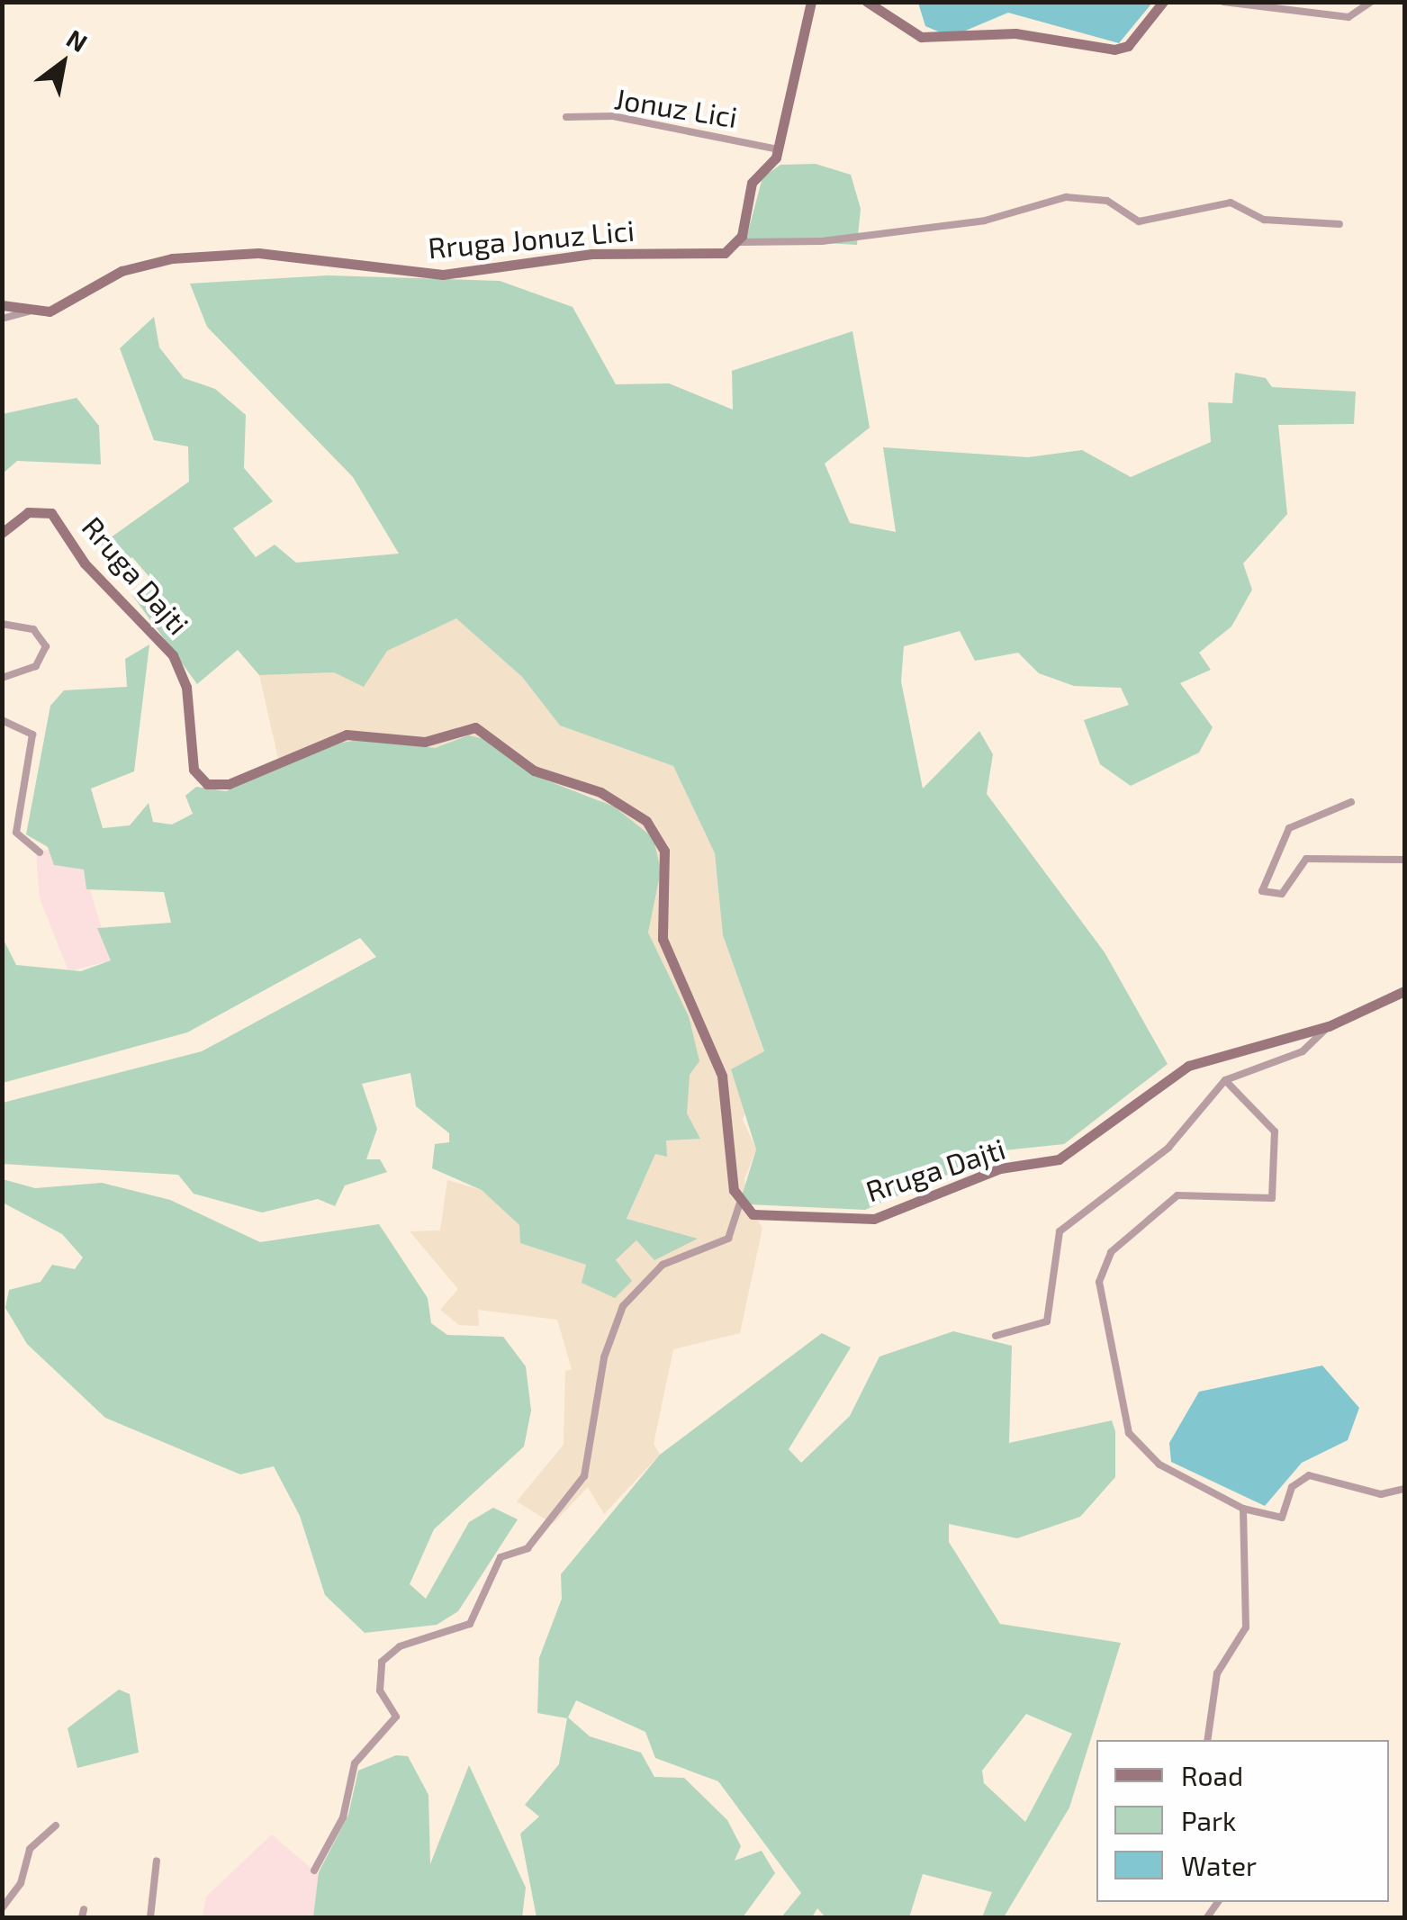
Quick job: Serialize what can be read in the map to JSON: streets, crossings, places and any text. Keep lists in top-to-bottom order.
{
  "streets": {
    "main road": ["Rruga Jonuz Lici", "Rruga Dajti"],
    "street": ["Jonuz Lici"]
  },
  "legend": ["Road", "Park", "Water"],
  "north": "top right"
}
